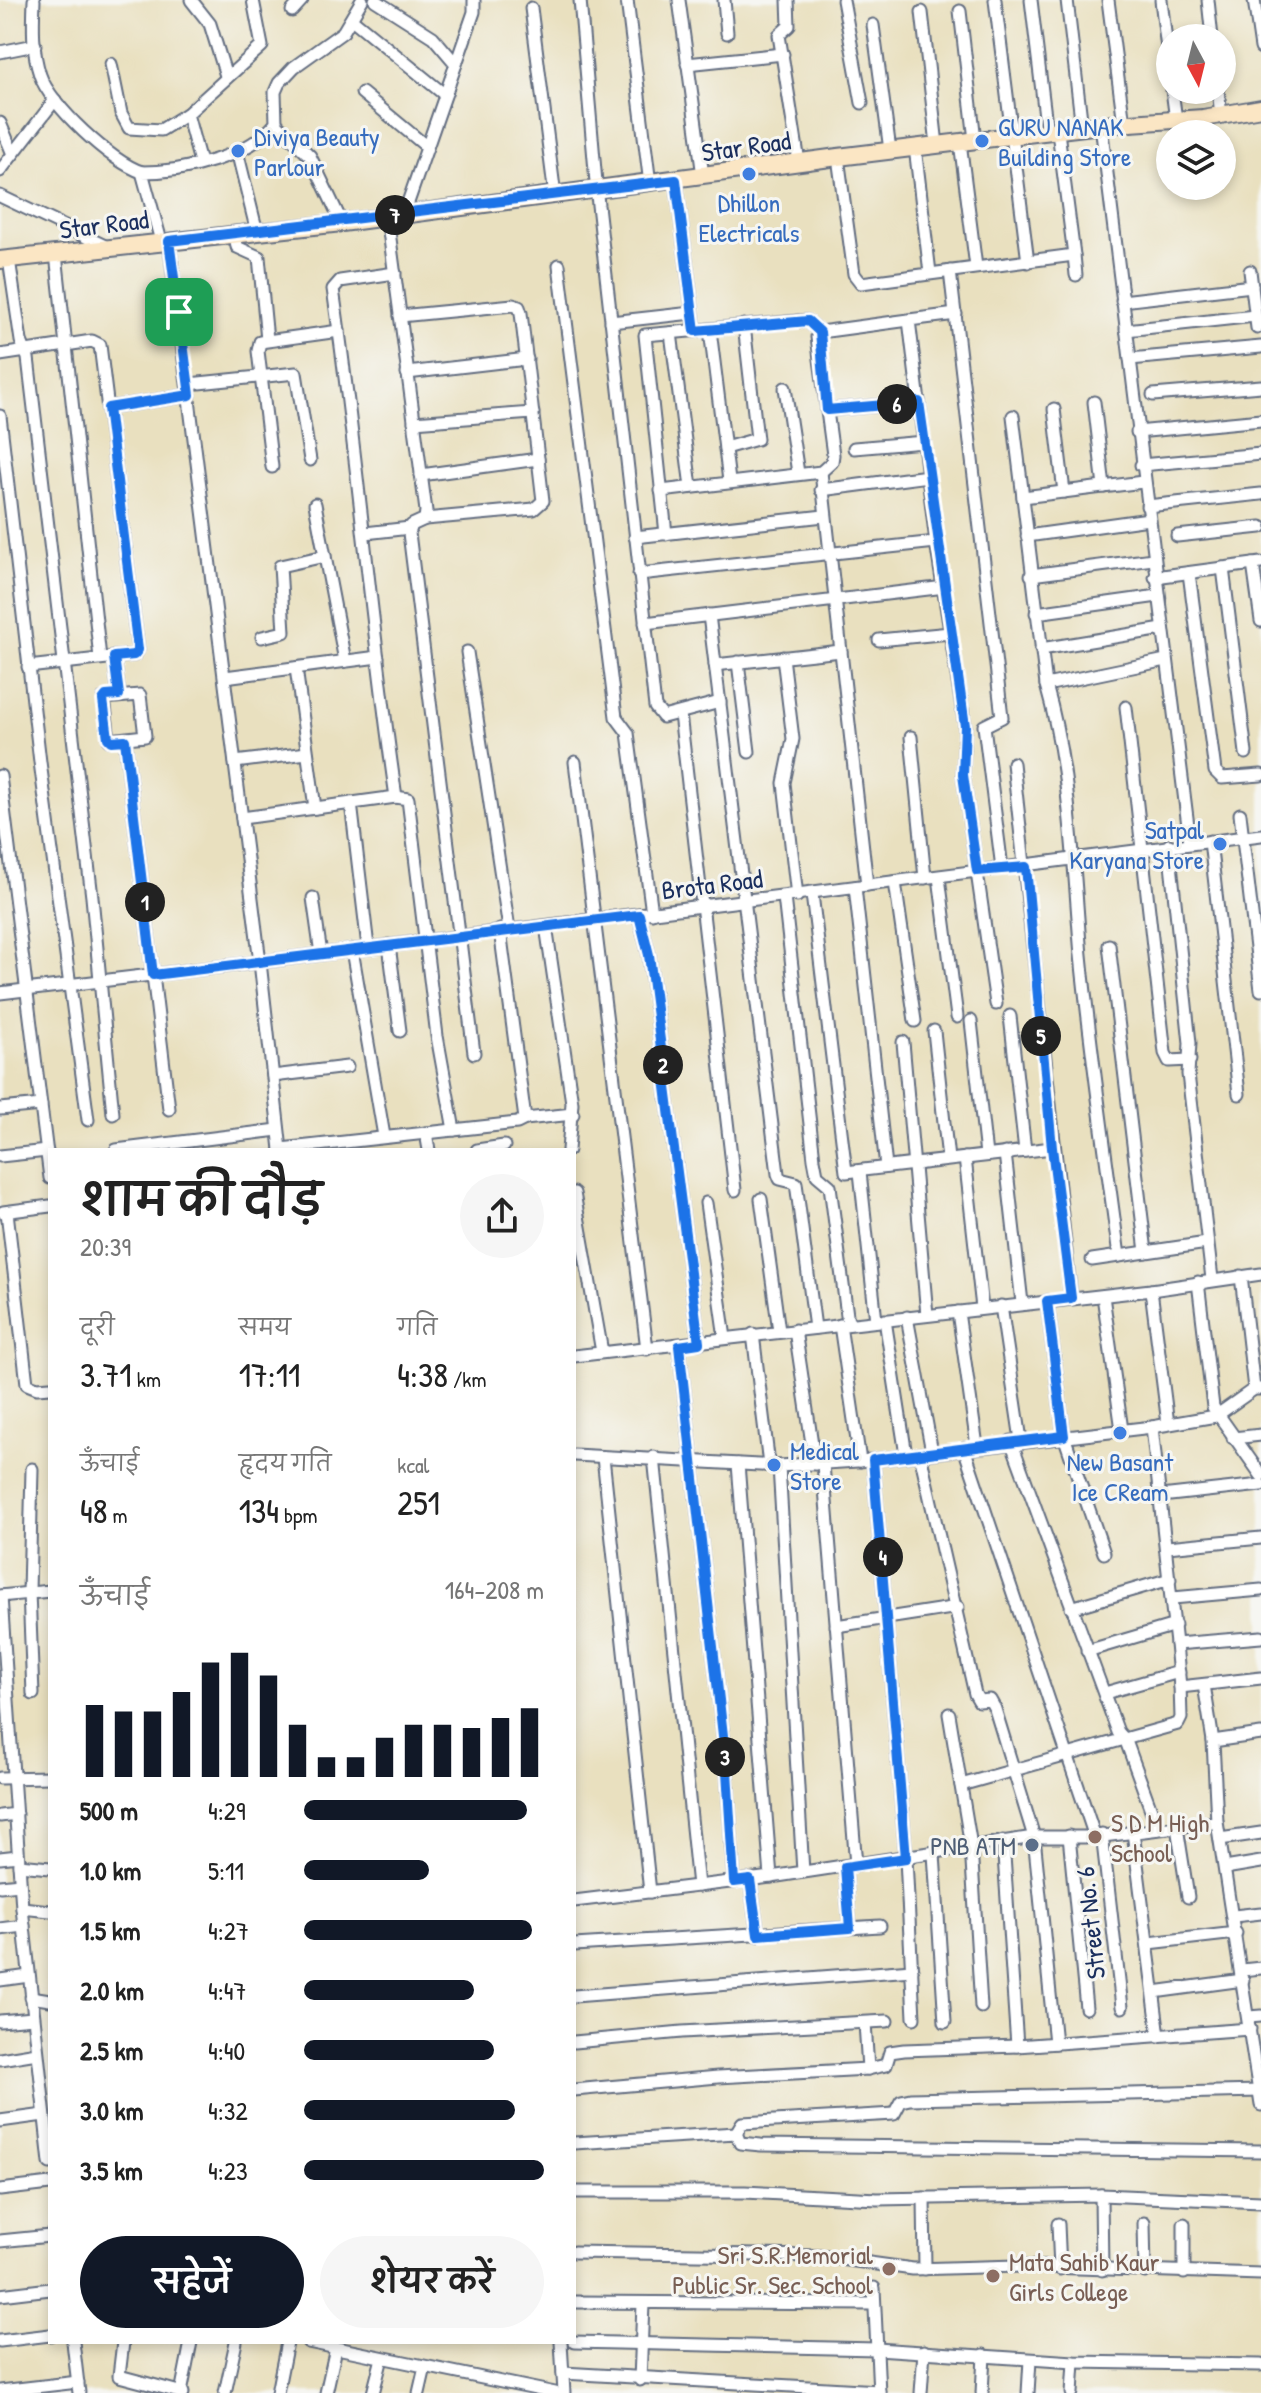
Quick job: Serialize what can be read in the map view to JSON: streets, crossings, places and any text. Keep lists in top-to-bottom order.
{
  "streets": {
    "street": ["Star Road", "Brota Road", "Street No. 6"]
  },
  "places": [
    "GURU NANAK Building Store",
    "Diviya Beauty Parlour",
    "Dhillon Electricals",
    "Satpal Karyana Store",
    "New Basant Ice CReam",
    "Medical Store",
    "S D M High School",
    "PNB ATM",
    "Sri S.R.Memorial Public Sr. Sec. School",
    "Mata Sahib Kaur Girls College"
  ],
  "north": "bottom",
  "page": {
    "pins": [
      "7",
      "6",
      "1",
      "5",
      "2",
      "4",
      "3"
    ],
    "heading": ["शाम की दौड़", "20:39"],
    "stats": [
      ["दूरी", "3.71 km"],
      ["समय", "17:11"],
      ["गति", "4:38 /km"],
      ["ऊँचाई", "48 m"],
      ["हृदय गति", "134 bpm"],
      ["kcal", "251"]
    ],
    "chart": ["ऊँचाई", "164–208 m"],
    "list": [
      {
        "name": "500 m",
        "note": "4:29"
      },
      {
        "name": "1.0 km",
        "note": "5:11"
      },
      {
        "name": "1.5 km",
        "note": "4:27"
      },
      {
        "name": "2.0 km",
        "note": "4:47"
      },
      {
        "name": "2.5 km",
        "note": "4:40"
      },
      {
        "name": "3.0 km",
        "note": "4:32"
      },
      {
        "name": "3.5 km",
        "note": "4:23"
      }
    ],
    "buttons": ["सहेजें", "शेयर करें"]
  }
}
